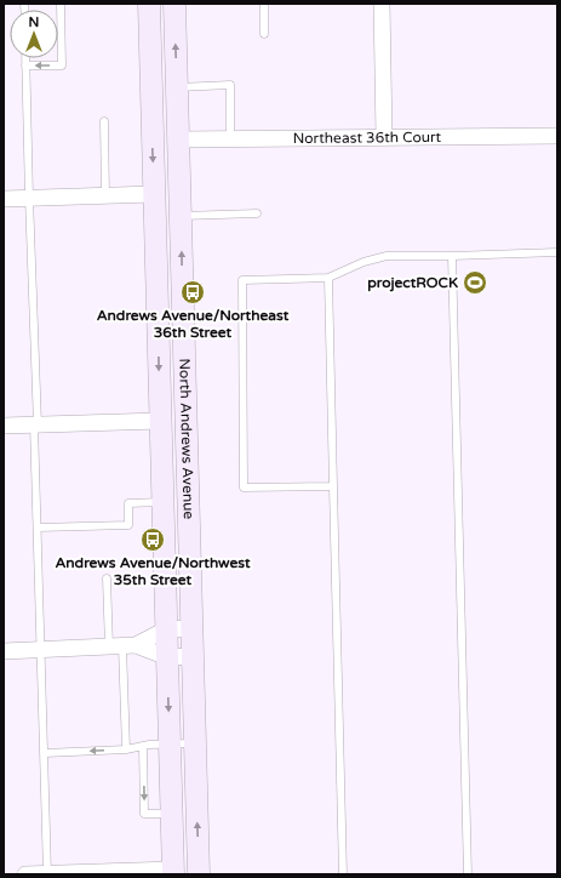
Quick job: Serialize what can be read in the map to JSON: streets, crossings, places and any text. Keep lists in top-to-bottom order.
{
  "streets": {
    "main road": ["North Andrews Avenue"],
    "street": ["Northeast 36th Court"]
  },
  "crossings": [
    ["Northeast 36th Court", "North Andrews Avenue"]
  ],
  "places": {
    "sports": ["projectROCK"],
    "bus stop": ["Andrews Avenue/Northeast 36th Street", "Andrews Avenue/Northwest 35th Street"]
  },
  "north": "top"
}
